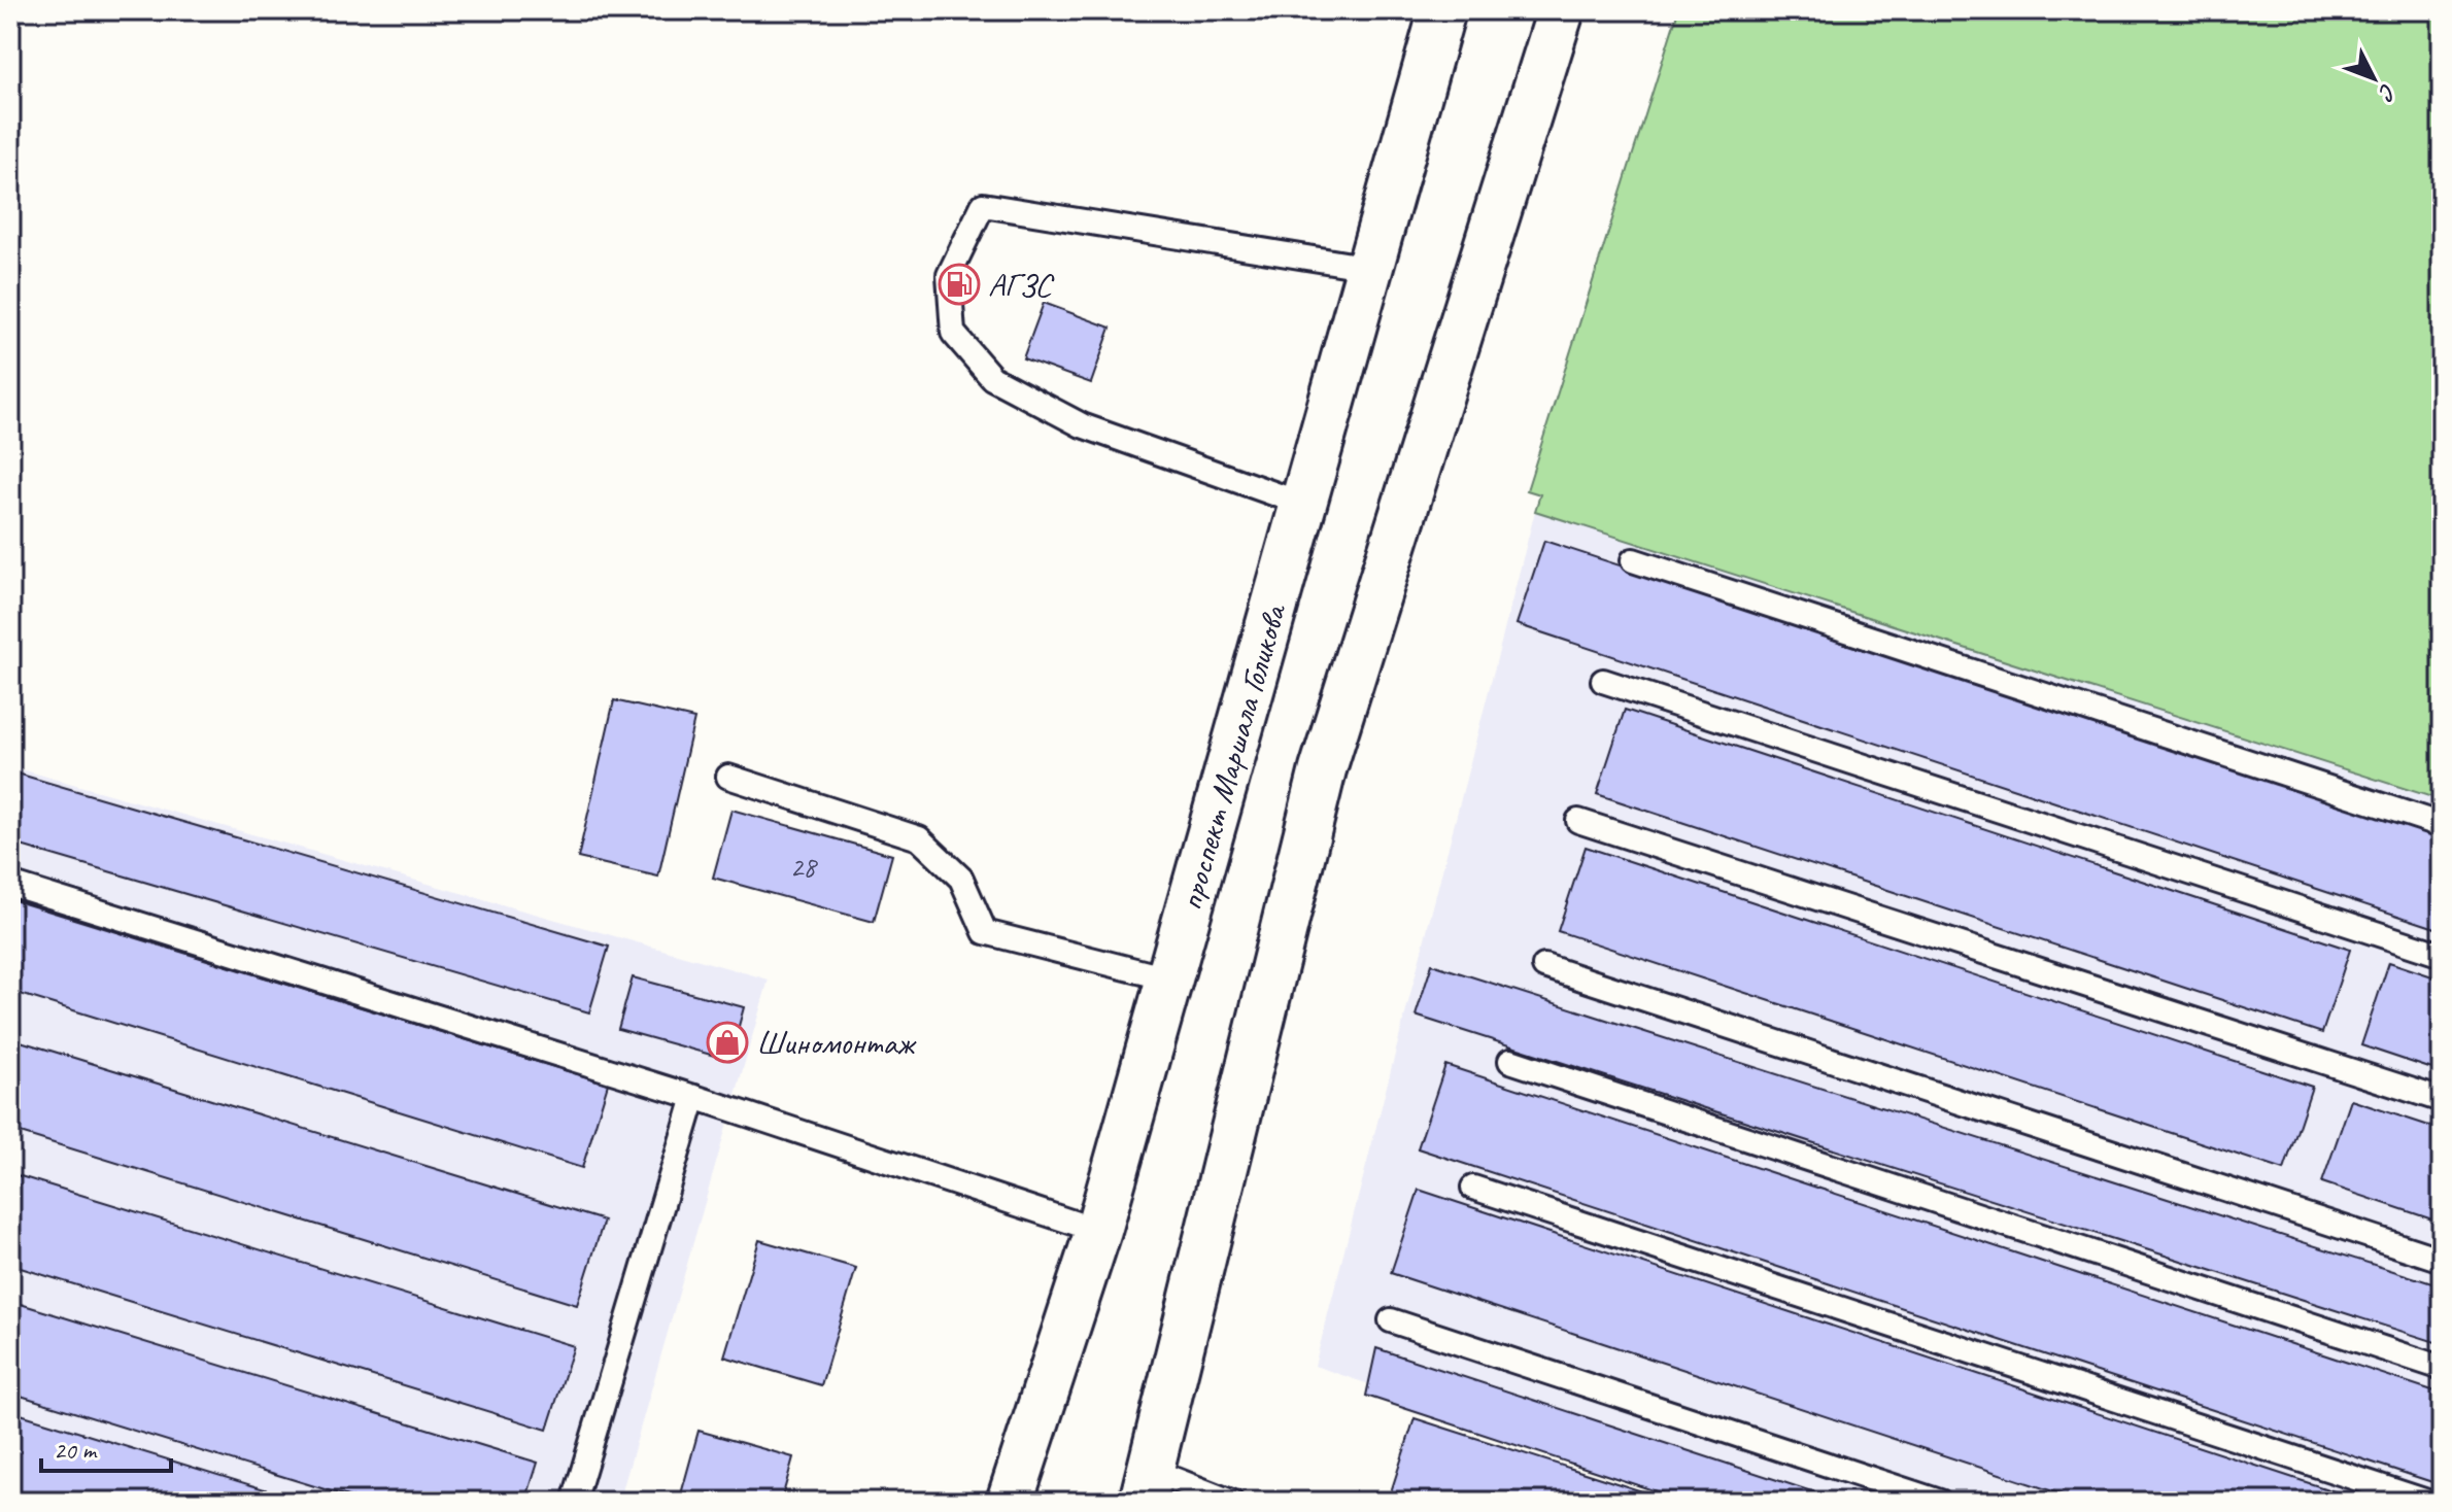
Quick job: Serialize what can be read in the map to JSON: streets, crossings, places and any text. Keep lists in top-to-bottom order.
{
  "streets": {
    "main road": ["проспект Маршала Голикова"]
  },
  "places": {
    "fuel station": ["АГЗС"],
    "shop": ["Шиномонтаж"]
  },
  "house_numbers": ["28"],
  "scale_bar": "20 m",
  "north": "bottom right"
}
